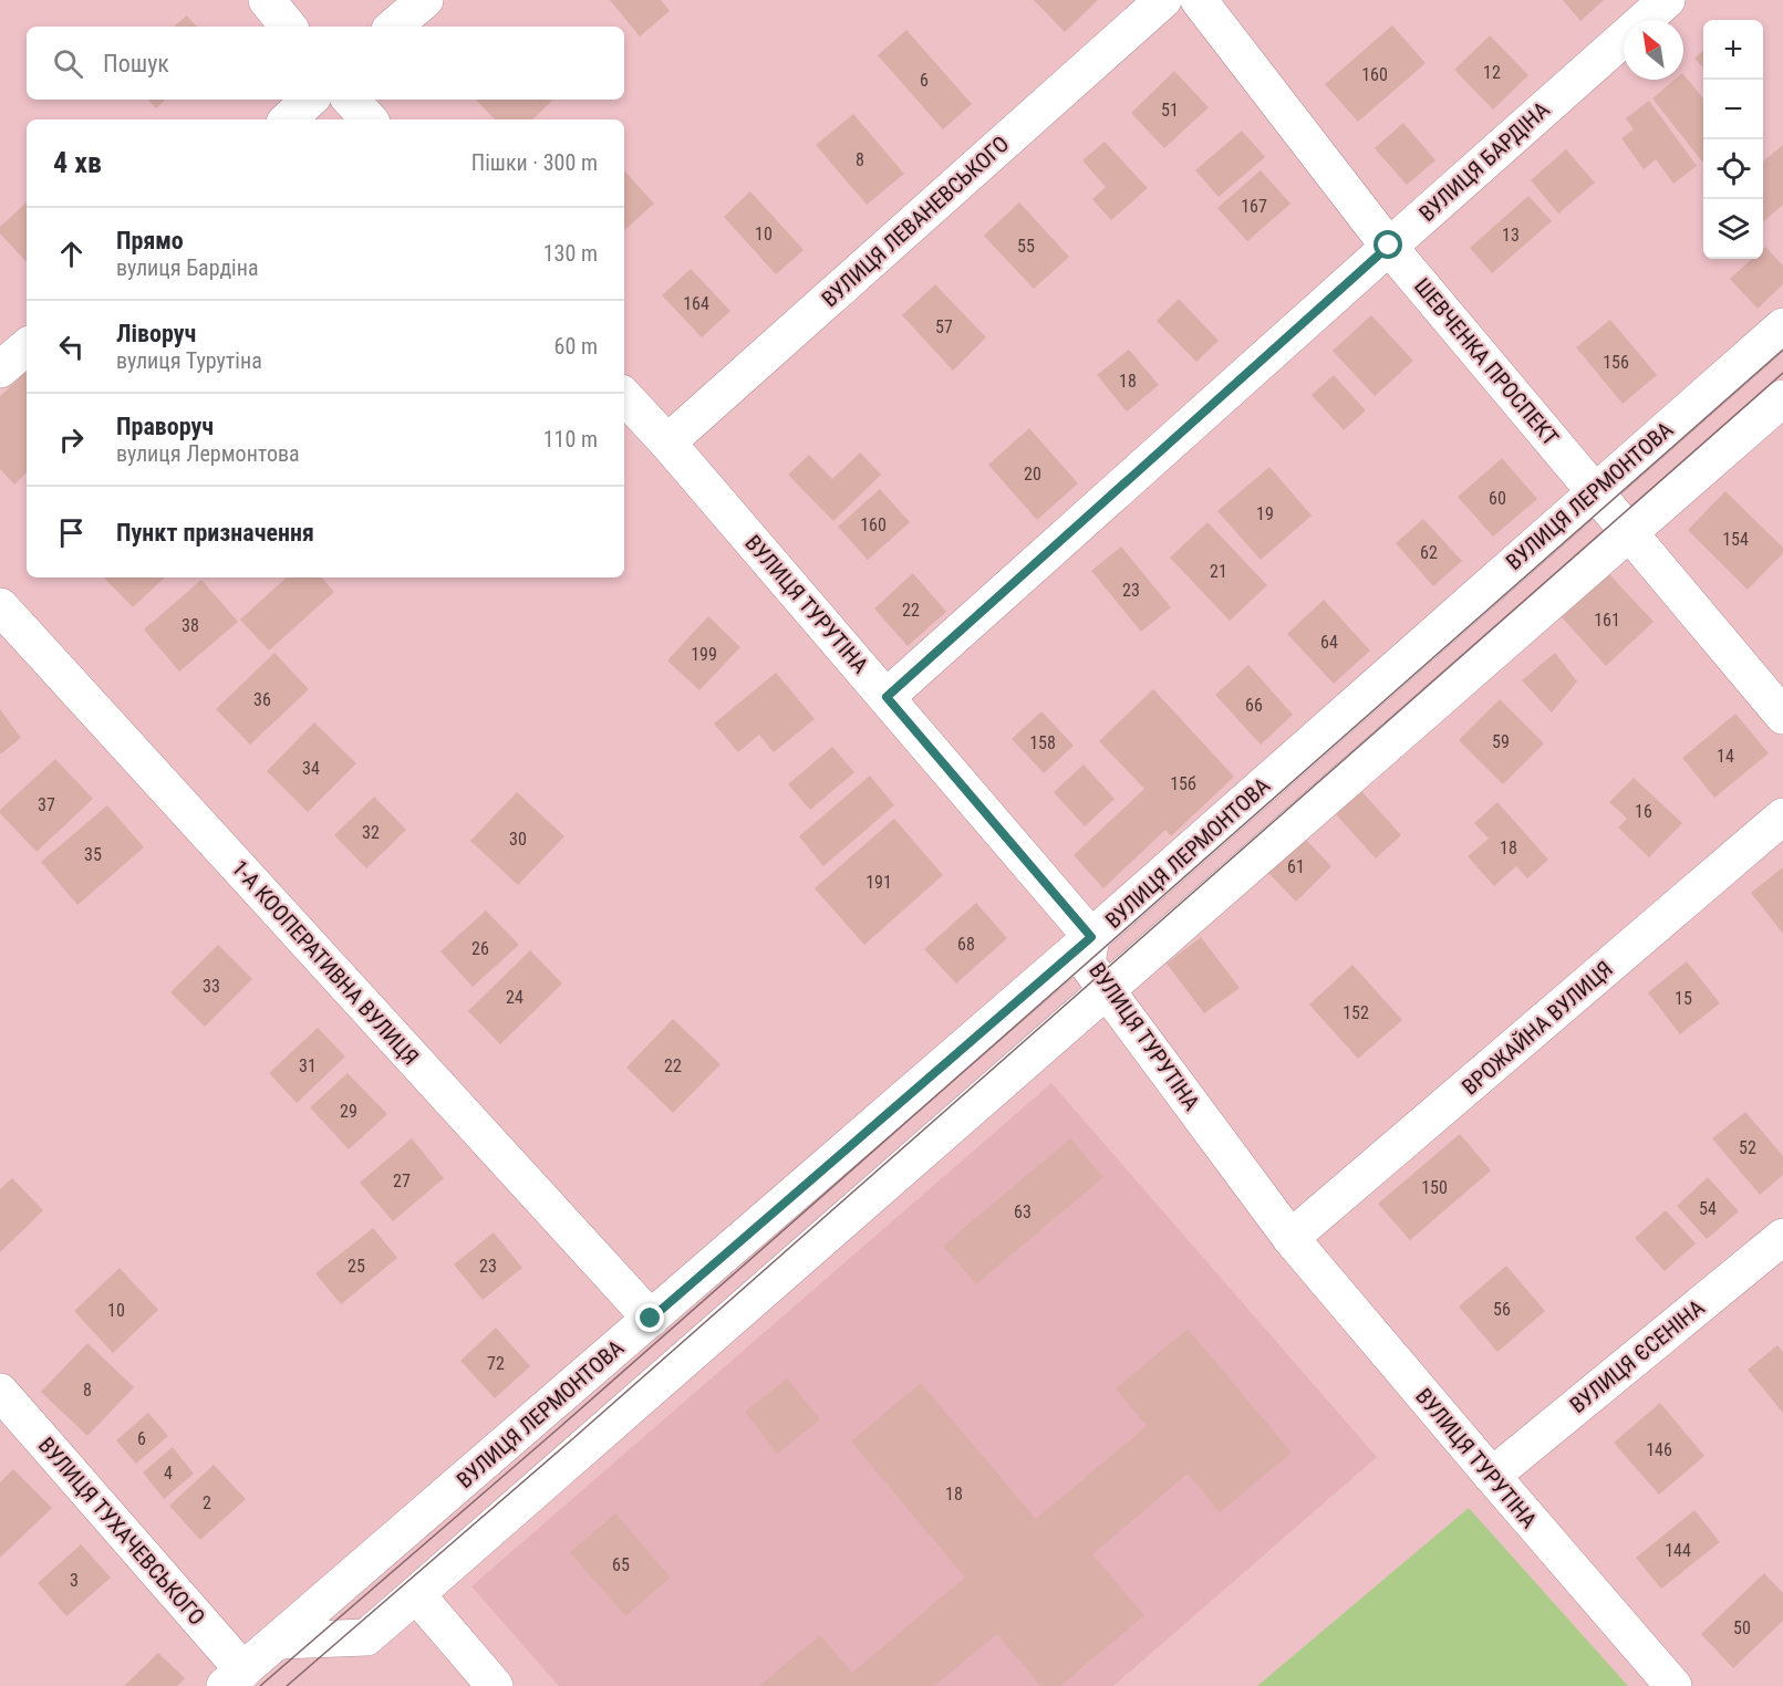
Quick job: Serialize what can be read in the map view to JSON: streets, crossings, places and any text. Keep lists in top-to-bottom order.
{
  "streets": {
    "street": [
      "ВУЛИЦЯ БАРДІНА",
      "ВУЛИЦЯ ЛЕВАНЕВСЬКОГО",
      "ШЕВЧЕНКА ПРОСПЕКТ",
      "ВУЛИЦЯ ЛЕРМОНТОВА",
      "ВУЛИЦЯ ТУРУТІНА",
      "1-А КООПЕРАТИВНА ВУЛИЦЯ",
      "ВРОЖАЙНА ВУЛИЦЯ",
      "ВУЛИЦЯ ЄСЕНІНА",
      "ВУЛИЦЯ ТУХАЧЕВСЬКОГО"
    ]
  },
  "crossings": [
    ["ВУЛИЦЯ БАРДІНА", "ШЕВЧЕНКА ПРОСПЕКТ"],
    ["ВУЛИЦЯ БАРДІНА", "ВУЛИЦЯ ТУРУТІНА"],
    ["ВУЛИЦЯ ЛЕВАНЕВСЬКОГО", "ВУЛИЦЯ ТУРУТІНА"],
    ["ШЕВЧЕНКА ПРОСПЕКТ", "ВУЛИЦЯ ЛЕРМОНТОВА"],
    ["ВУЛИЦЯ ЛЕРМОНТОВА", "ВУЛИЦЯ ТУРУТІНА"],
    ["ВУЛИЦЯ ЛЕРМОНТОВА", "1-А КООПЕРАТИВНА ВУЛИЦЯ"],
    ["ВУЛИЦЯ ЛЕРМОНТОВА", "ВУЛИЦЯ ТУХАЧЕВСЬКОГО"],
    ["ВУЛИЦЯ ТУРУТІНА", "ВРОЖАЙНА ВУЛИЦЯ"],
    ["ВУЛИЦЯ ТУРУТІНА", "ВУЛИЦЯ ЄСЕНІНА"]
  ],
  "house_numbers": [
    "12",
    "160",
    "6",
    "51",
    "8",
    "167",
    "10",
    "13",
    "55",
    "164",
    "57",
    "156",
    "18",
    "20",
    "60",
    "19",
    "160",
    "154",
    "62",
    "21",
    "23",
    "22",
    "161",
    "38",
    "64",
    "199",
    "36",
    "66",
    "59",
    "158",
    "14",
    "34",
    "15б",
    "37",
    "16",
    "32",
    "30",
    "18",
    "35",
    "61",
    "191",
    "68",
    "26",
    "33",
    "24",
    "15",
    "152",
    "31",
    "22",
    "29",
    "52",
    "27",
    "150",
    "54",
    "63",
    "25",
    "23",
    "56",
    "10",
    "72",
    "8",
    "6",
    "146",
    "4",
    "18",
    "2",
    "144",
    "65",
    "3",
    "50"
  ],
  "north": "top left",
  "page": {
    "map_buttons": ["+", "−"],
    "search": "Пошук",
    "heading": ["4 хв", "Пішки · 300 m"],
    "list": [
      ["Прямо", "вулиця Бардіна", "130 m"],
      ["Ліворуч", "вулиця Турутіна", "60 m"],
      ["Праворуч", "вулиця Лермонтова", "110 m"],
      "Пункт призначення"
    ]
  }
}
